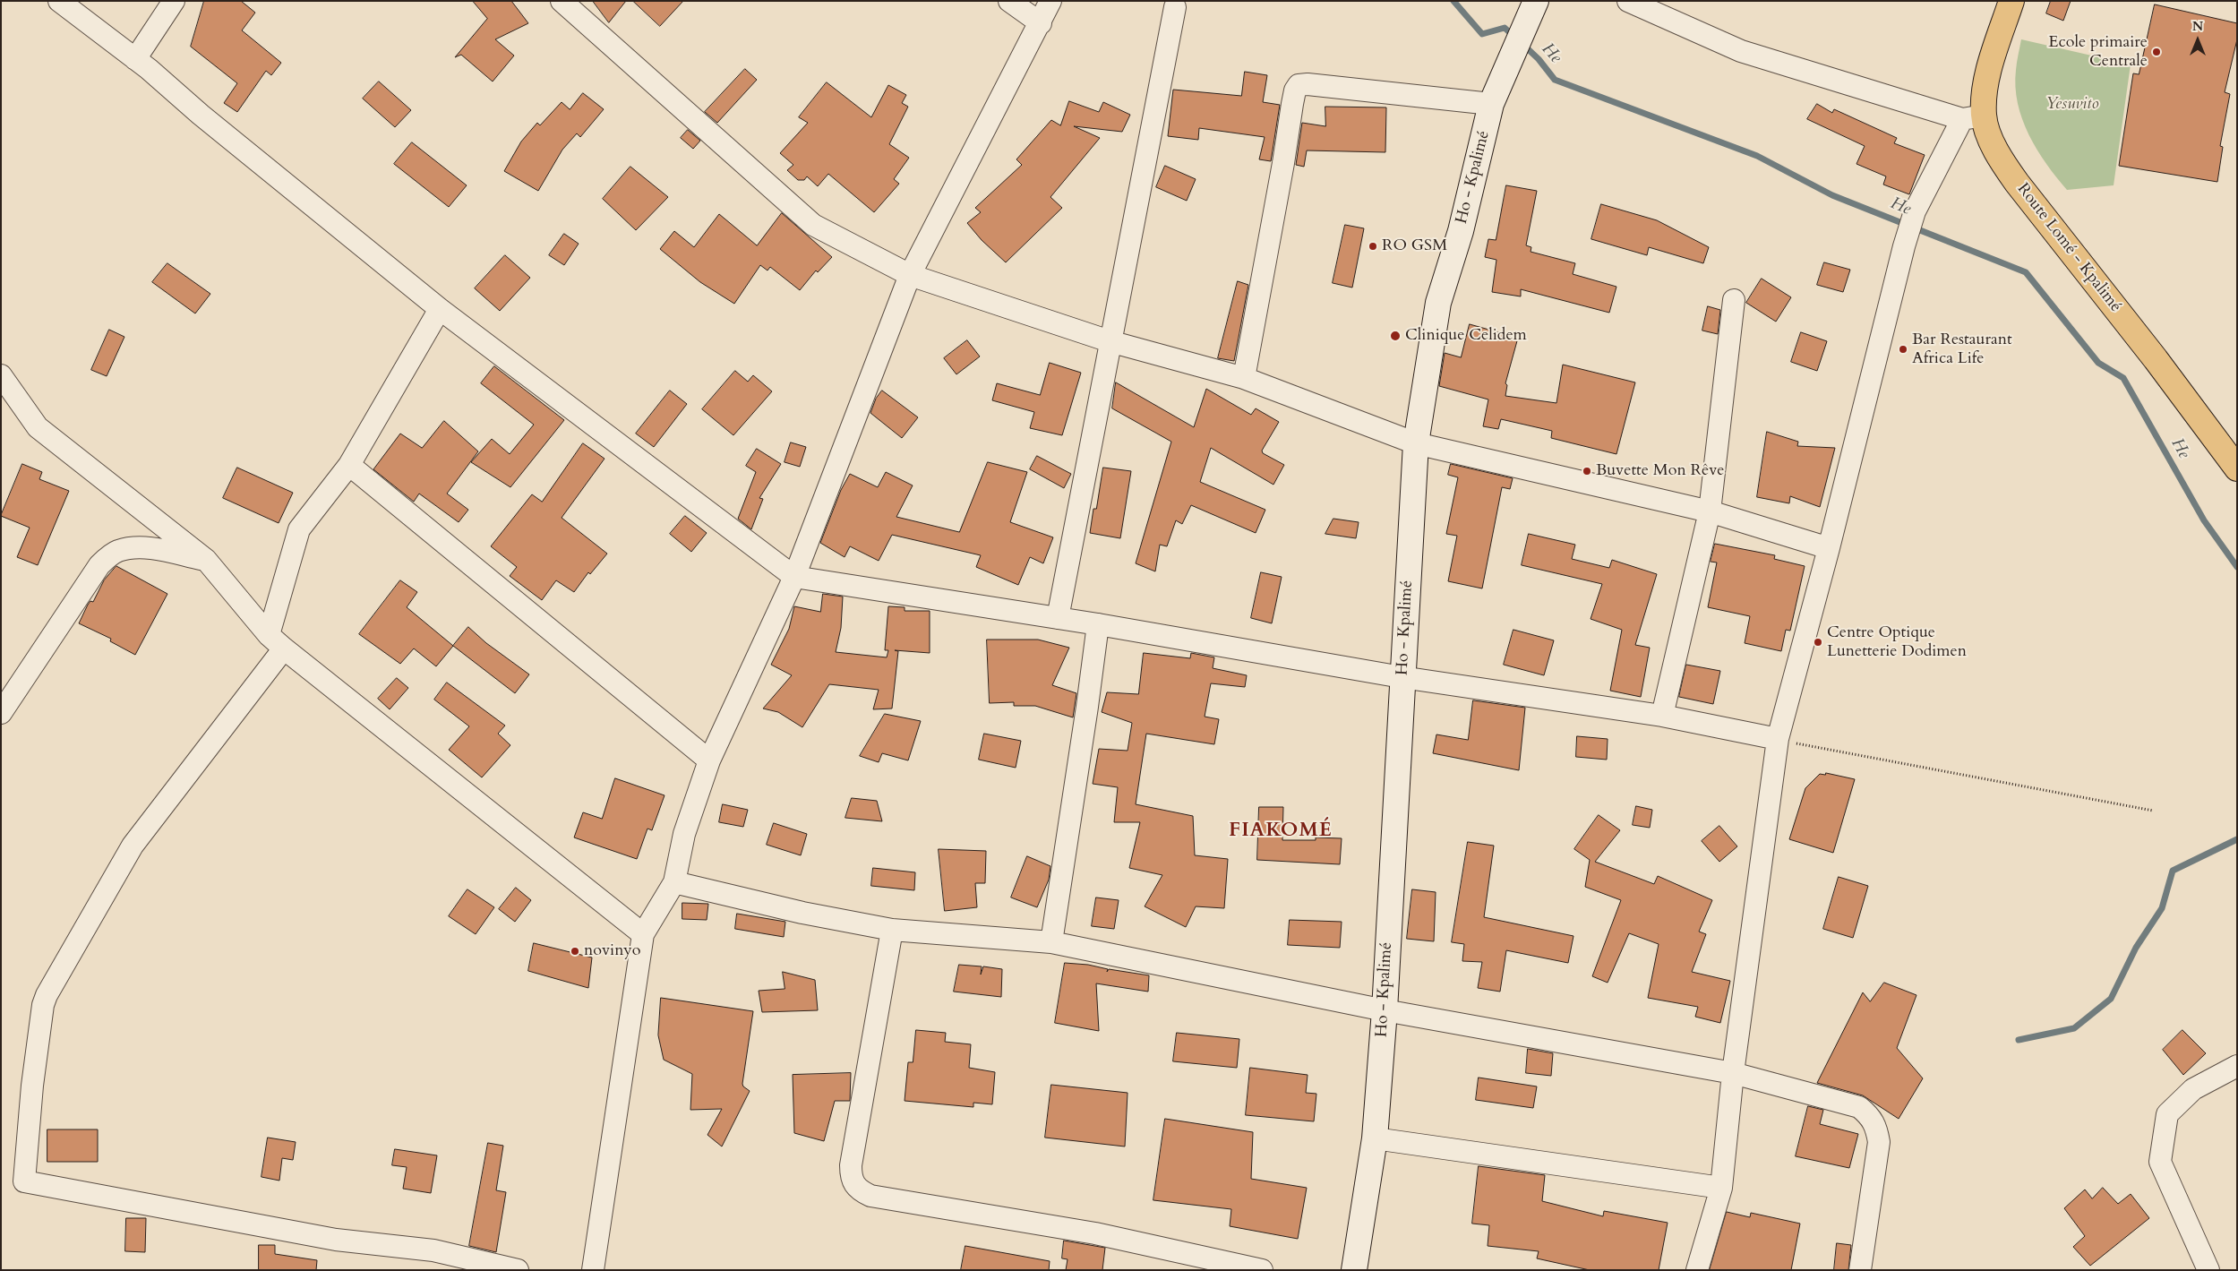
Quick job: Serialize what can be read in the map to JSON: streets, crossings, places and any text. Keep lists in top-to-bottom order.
{
  "streets": {
    "main road": ["Ho - Kpalimé", "Route Lomé - Kpalimé"]
  },
  "districts": ["FIAKOMÉ"],
  "water": ["He"],
  "parks": ["Yesuvito"],
  "places": [
    "Ecole primaire Centrale",
    "RO GSM",
    "Clinique Celidem",
    "Bar Restaurant Africa Life",
    "Buvette Mon Rêve",
    "Centre Optique Lunetterie Dodimen",
    "novinyo"
  ],
  "north": "top"
}
